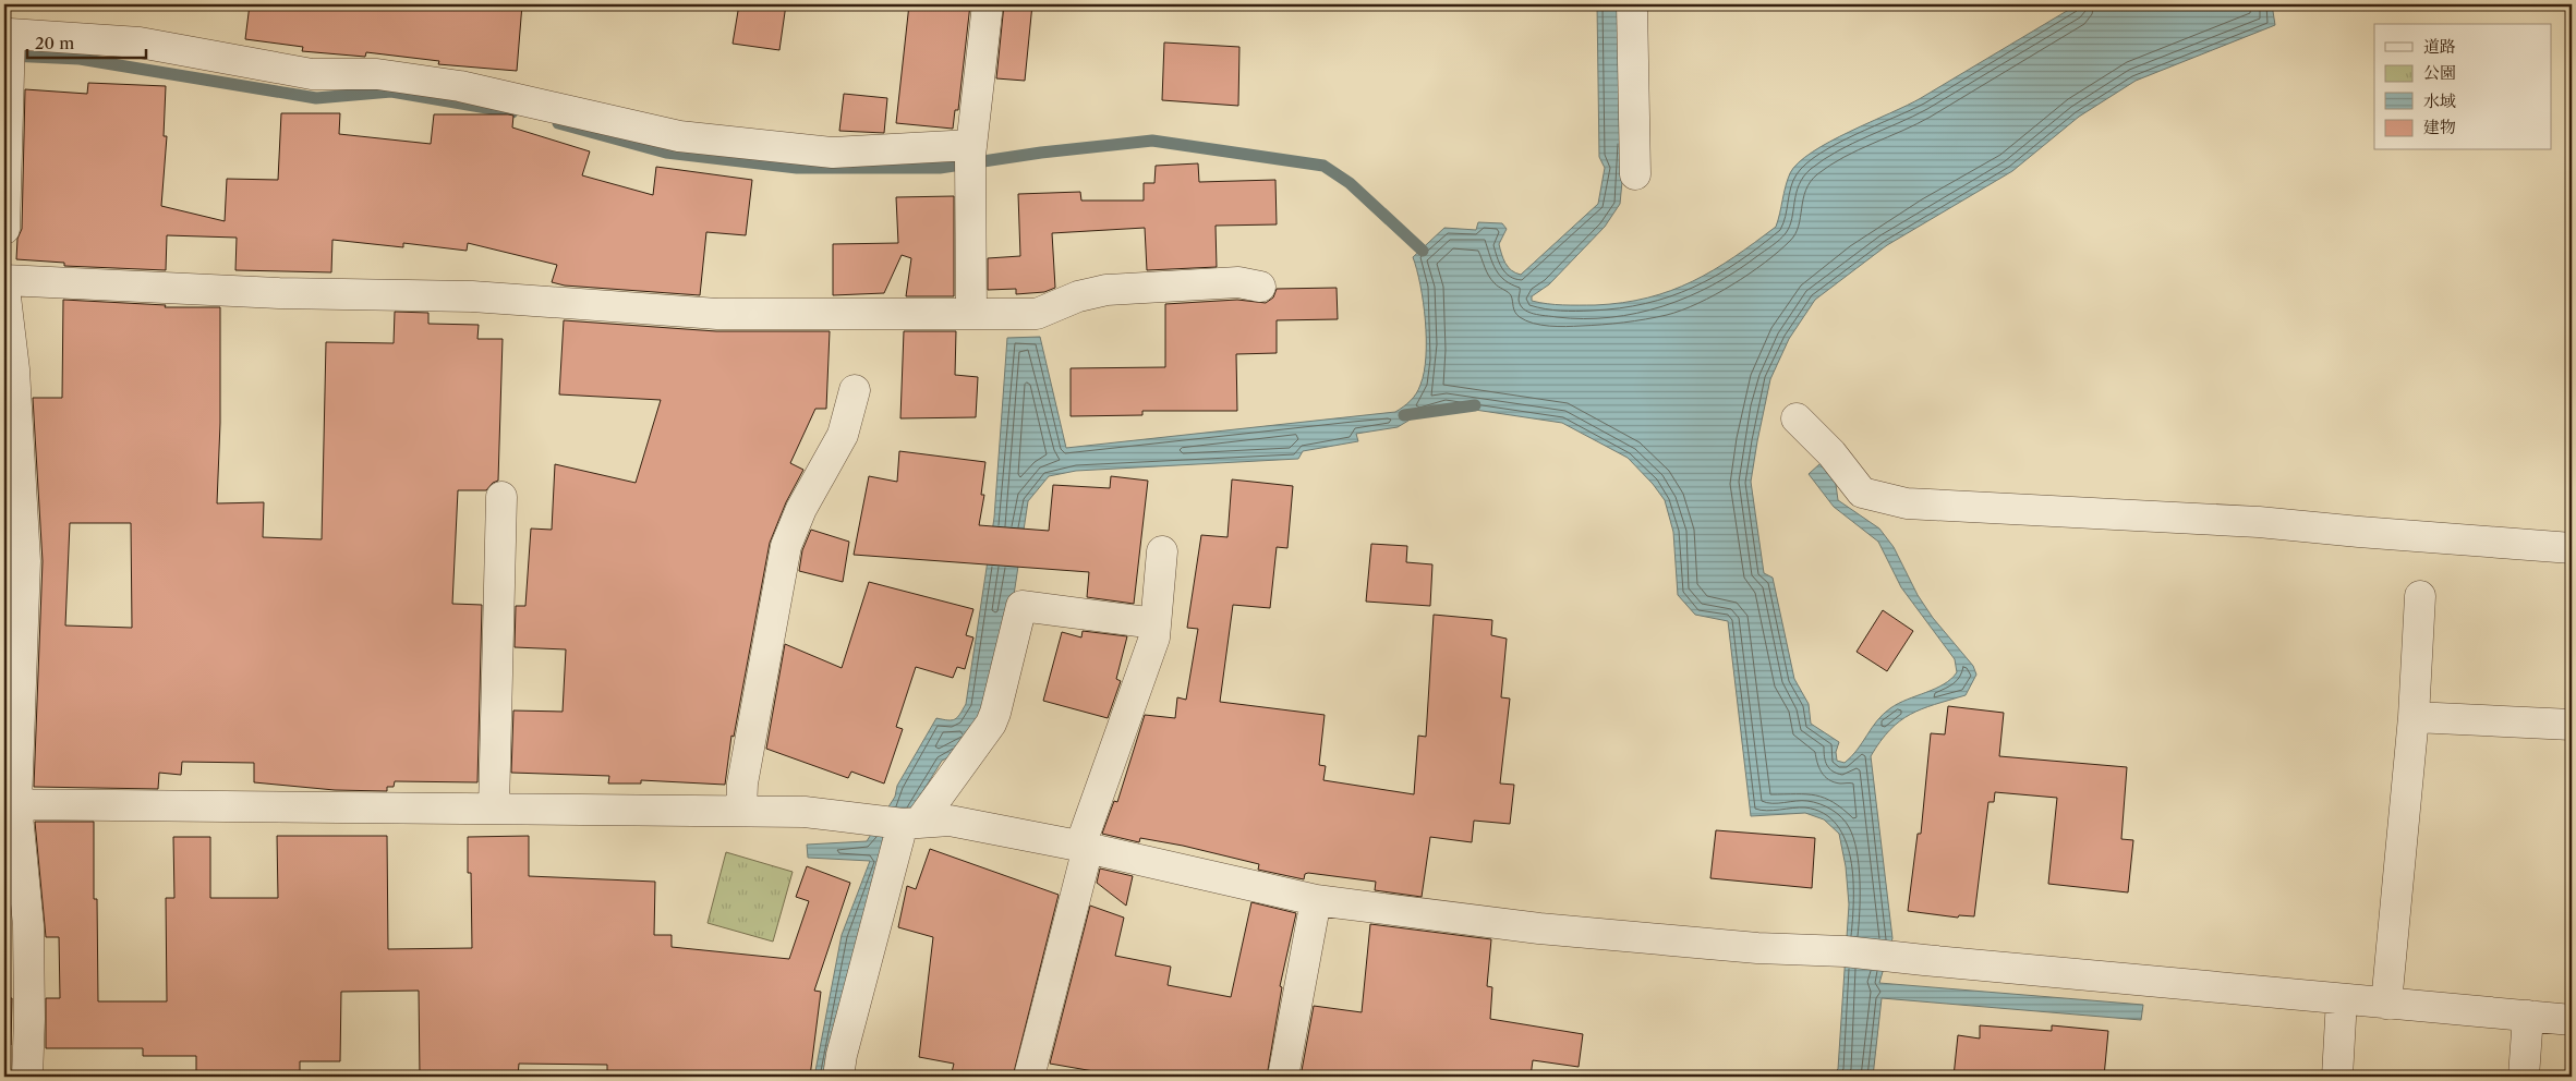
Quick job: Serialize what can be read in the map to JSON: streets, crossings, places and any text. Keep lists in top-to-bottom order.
{
  "legend": [
    "道路",
    "公園",
    "水域",
    "建物"
  ],
  "scale_bar": "20 m"
}
